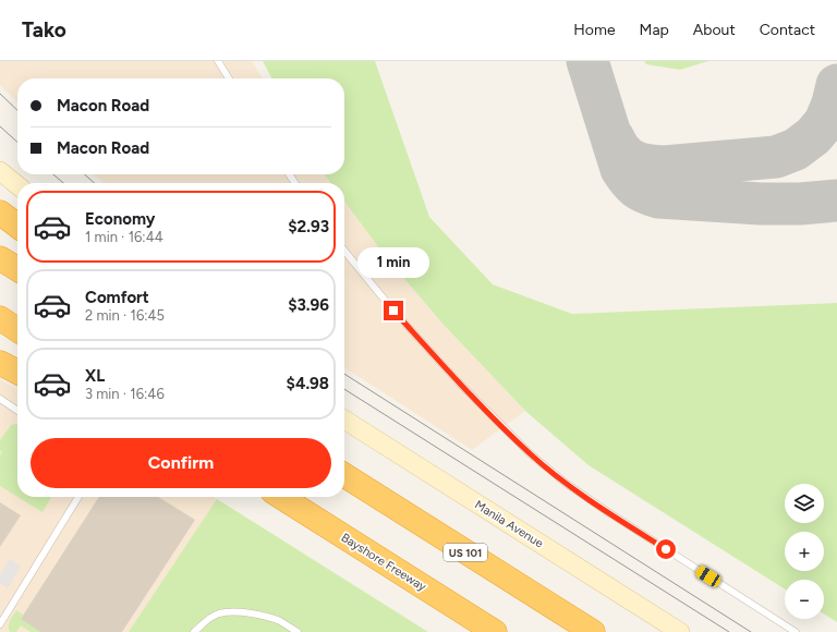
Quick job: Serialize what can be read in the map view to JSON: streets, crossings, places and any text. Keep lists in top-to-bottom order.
{
  "streets": {
    "highway": ["US 101", "Bayshore Freeway"],
    "main road": ["Manila Avenue"]
  },
  "page": {
    "header": "Tako",
    "nav": [
      "Home",
      "Map",
      "About",
      "Contact"
    ],
    "banner": ["Macon Road", "Macon Road"],
    "list": [
      {
        "name": "Economy",
        "note": "1 min · 16:44",
        "value": "$2.93"
      },
      {
        "name": "Comfort",
        "note": "2 min · 16:45",
        "value": "$3.96"
      },
      {
        "name": "XL",
        "note": "3 min · 16:46",
        "value": "$4.98"
      }
    ],
    "bubble": "1 min",
    "buttons": "Confirm",
    "map_buttons": ["+", "−"]
  }
}
